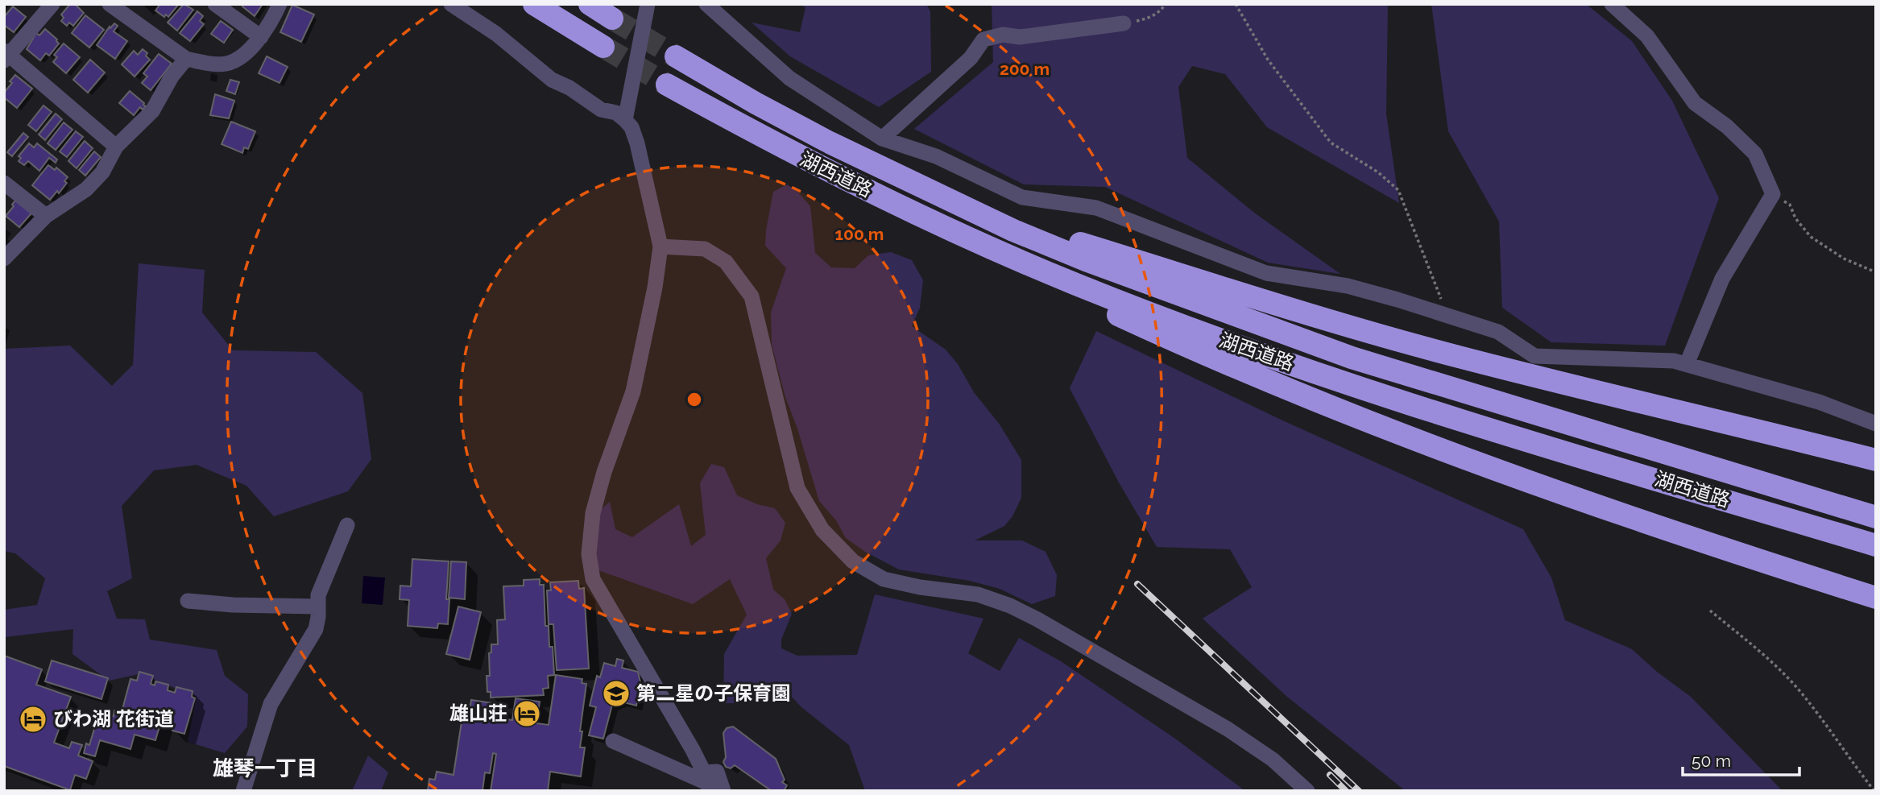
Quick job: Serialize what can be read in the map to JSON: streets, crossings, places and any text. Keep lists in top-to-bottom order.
{
  "streets": {
    "highway": ["湖西道路"]
  },
  "districts": ["雄琴一丁目"],
  "places": {
    "school or university": ["第二星の子保育園"],
    "hotel": ["雄山荘", "びわ湖 花街道"]
  },
  "scale_bar": "50 m",
  "rings": ["200 m", "100 m"]
}
